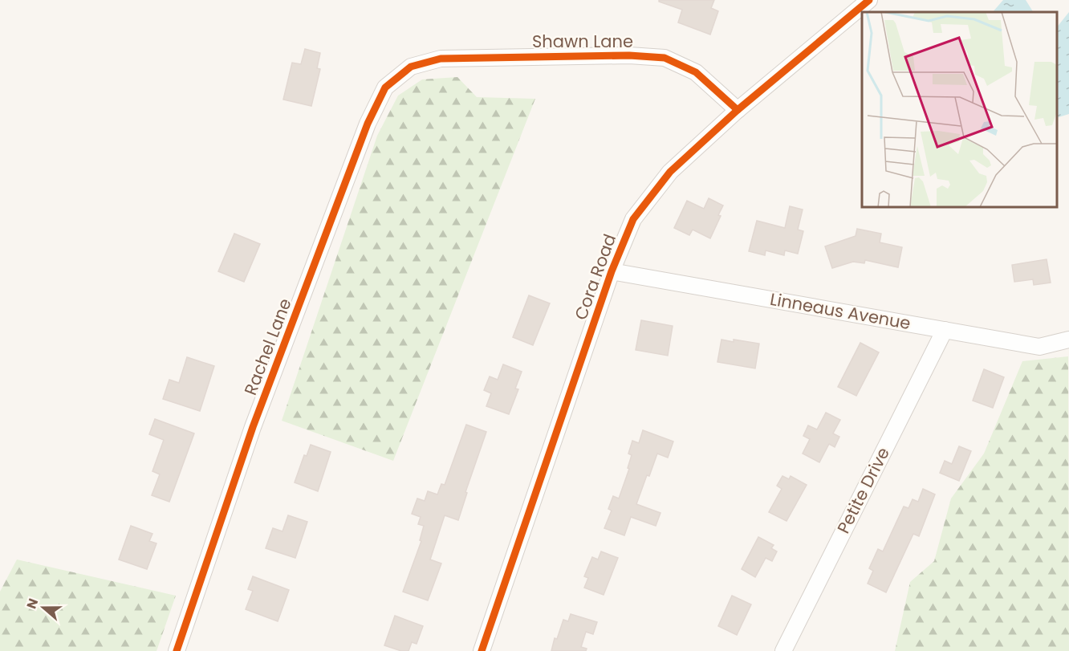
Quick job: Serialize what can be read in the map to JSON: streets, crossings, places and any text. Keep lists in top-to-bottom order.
{
  "streets": {
    "street": [
      "Shawn Lane",
      "Cora Road",
      "Linneaus Avenue",
      "Rachel Lane",
      "Petite Drive"
    ]
  },
  "crossings": [
    ["Shawn Lane", "Cora Road"],
    ["Shawn Lane", "Rachel Lane"],
    ["Cora Road", "Linneaus Avenue"],
    ["Linneaus Avenue", "Petite Drive"]
  ],
  "north": "left"
}
